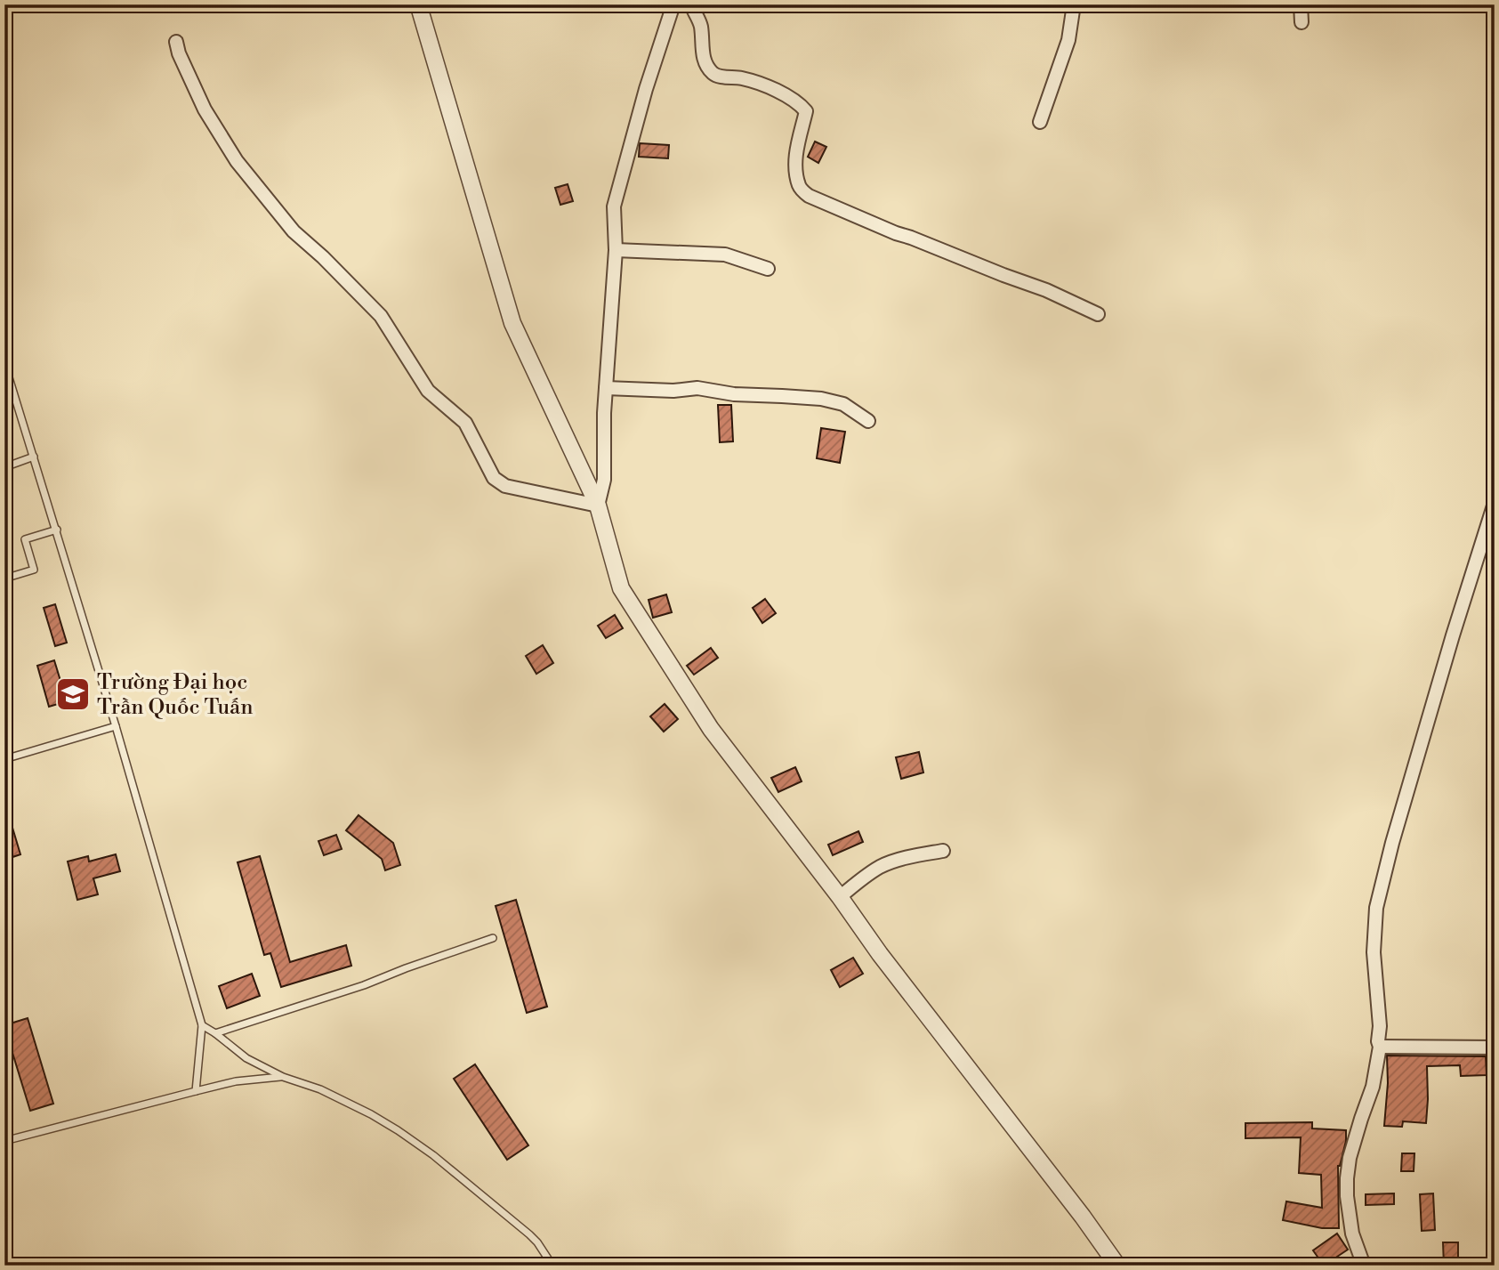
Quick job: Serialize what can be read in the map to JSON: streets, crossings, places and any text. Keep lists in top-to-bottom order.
{
  "places": {
    "school or university": ["Trường Đại học Trần Quốc Tuấn"]
  }
}
